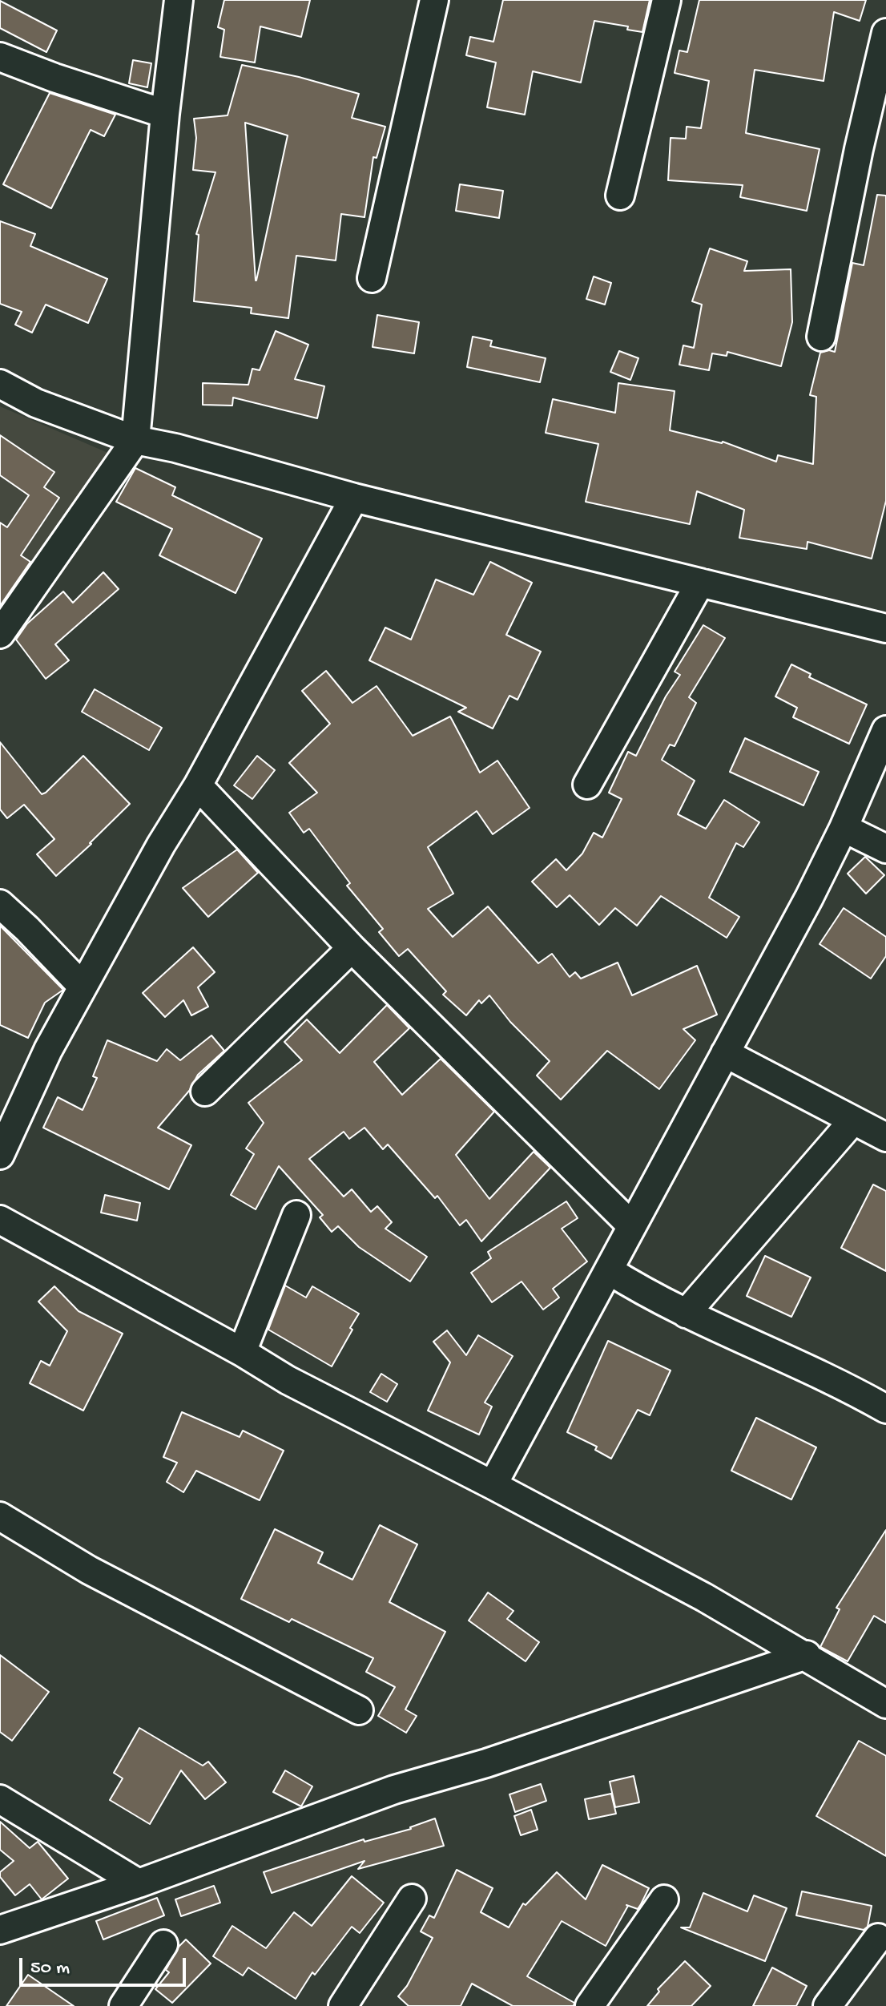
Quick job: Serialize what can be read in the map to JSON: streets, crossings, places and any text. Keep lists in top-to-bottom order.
{
  "scale_bar": "50 m"
}
